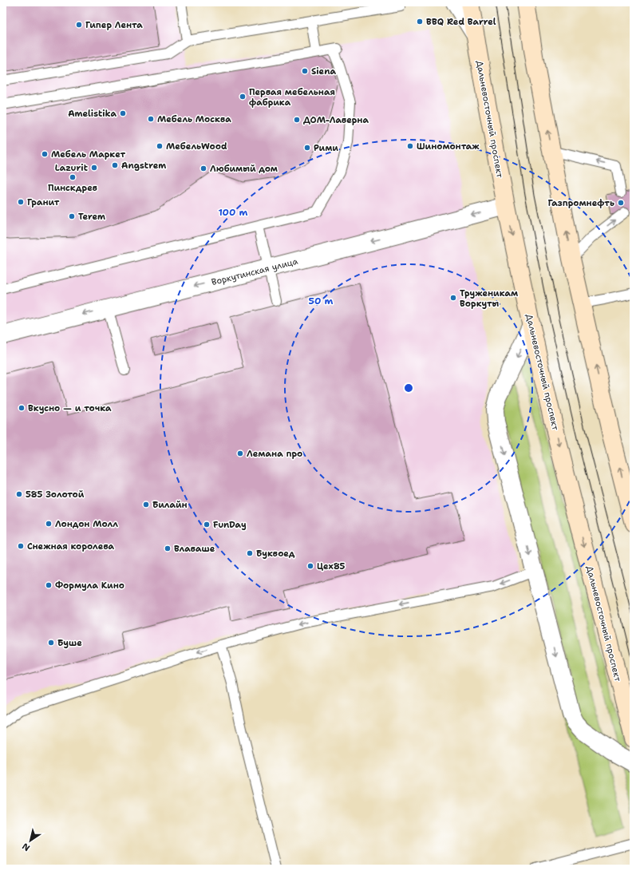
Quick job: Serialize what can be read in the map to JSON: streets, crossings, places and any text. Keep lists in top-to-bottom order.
{
  "streets": {
    "main road": ["Дальневосточный проспект"],
    "street": ["Воркутинская улица"]
  },
  "crossings": [
    ["Дальневосточный проспект", "Воркутинская улица"]
  ],
  "one_way": ["Воркутинская улица"],
  "places": [
    "BBQ Red Barrel",
    "Гипер Лента",
    "Siena",
    "Первая мебельная фабрика",
    "Amelistika",
    "Мебель Москва",
    "ДОМ-Лаверна",
    "МебельWood",
    "Шиномонтаж",
    "Рими",
    "Мебель Маркет",
    "Angstrem",
    "Lazurit",
    "Любимый дом",
    "Пинскдрев",
    "Гранит",
    "Газпромнефть",
    "Terem",
    "Труженикам Воркуты",
    "Вкусно — и точка",
    "Лемана про",
    "585 Золотой",
    "Билайн",
    "Лондон Молл",
    "FunDay",
    "Снежная королева",
    "Влаваше",
    "Буквоед",
    "Цех85",
    "Формула Кино",
    "Буше"
  ],
  "north": "bottom left",
  "rings": ["100 m", "50 m"]
}
